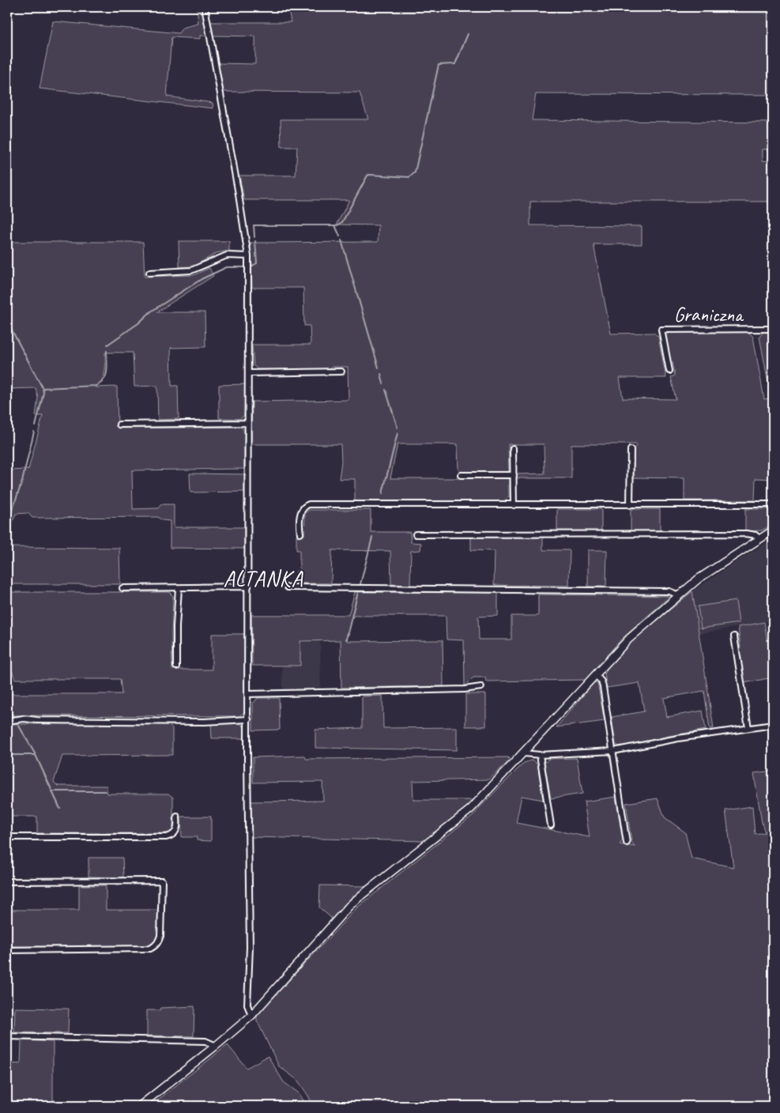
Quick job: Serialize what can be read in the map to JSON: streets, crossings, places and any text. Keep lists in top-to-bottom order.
{
  "streets": {
    "street": ["Graniczna"]
  },
  "districts": ["ALTANKA"]
}
